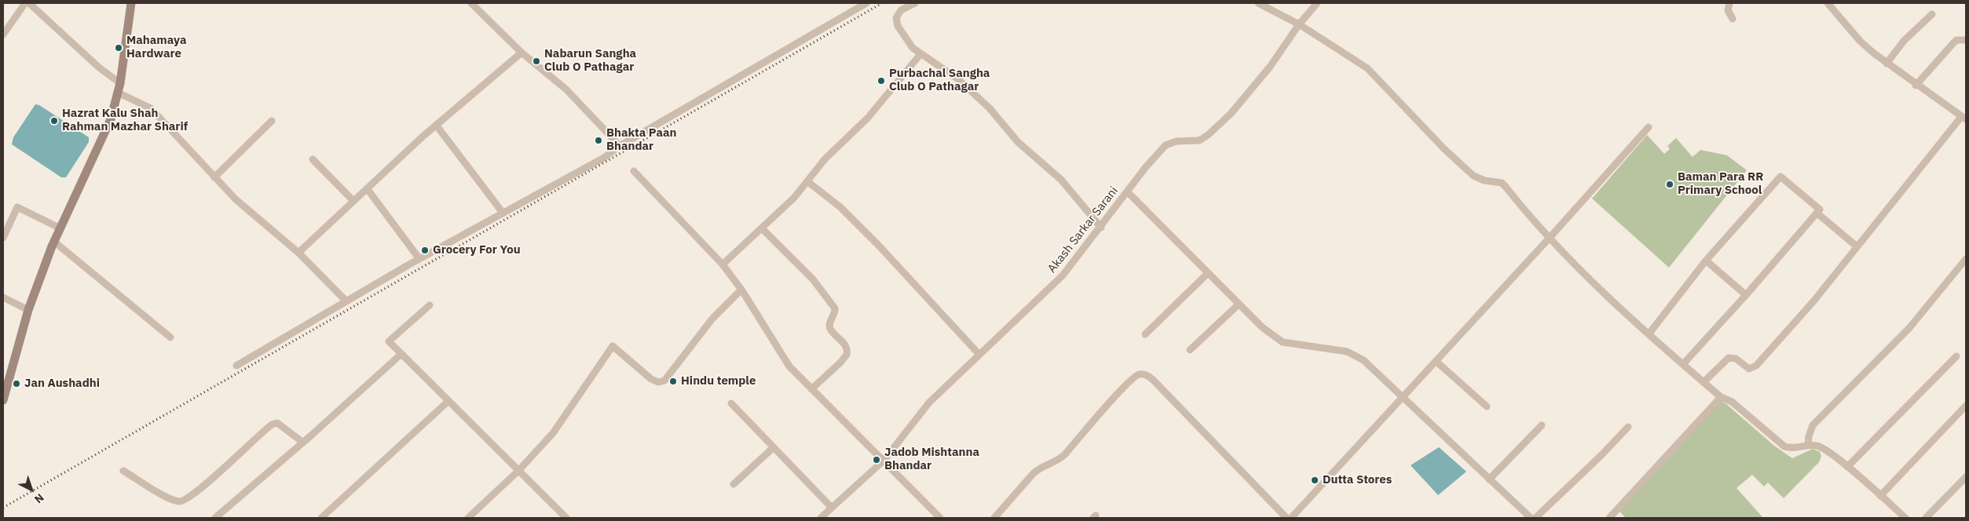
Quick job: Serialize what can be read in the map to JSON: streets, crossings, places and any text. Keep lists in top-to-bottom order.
{
  "streets": {
    "street": ["Akash Sarkar Sarani"]
  },
  "places": [
    "Mahamaya Hardware",
    "Nabarun Sangha Club O Pathagar",
    "Purbachal Sangha Club O Pathagar",
    "Hazrat Kalu Shah Rahman Mazhar Sharif",
    "Bhakta Paan Bhandar",
    "Baman Para RR Primary School",
    "Grocery For You",
    "Hindu temple",
    "Jan Aushadhi",
    "Jadob Mishtanna Bhandar",
    "Dutta Stores"
  ],
  "north": "bottom right"
}
